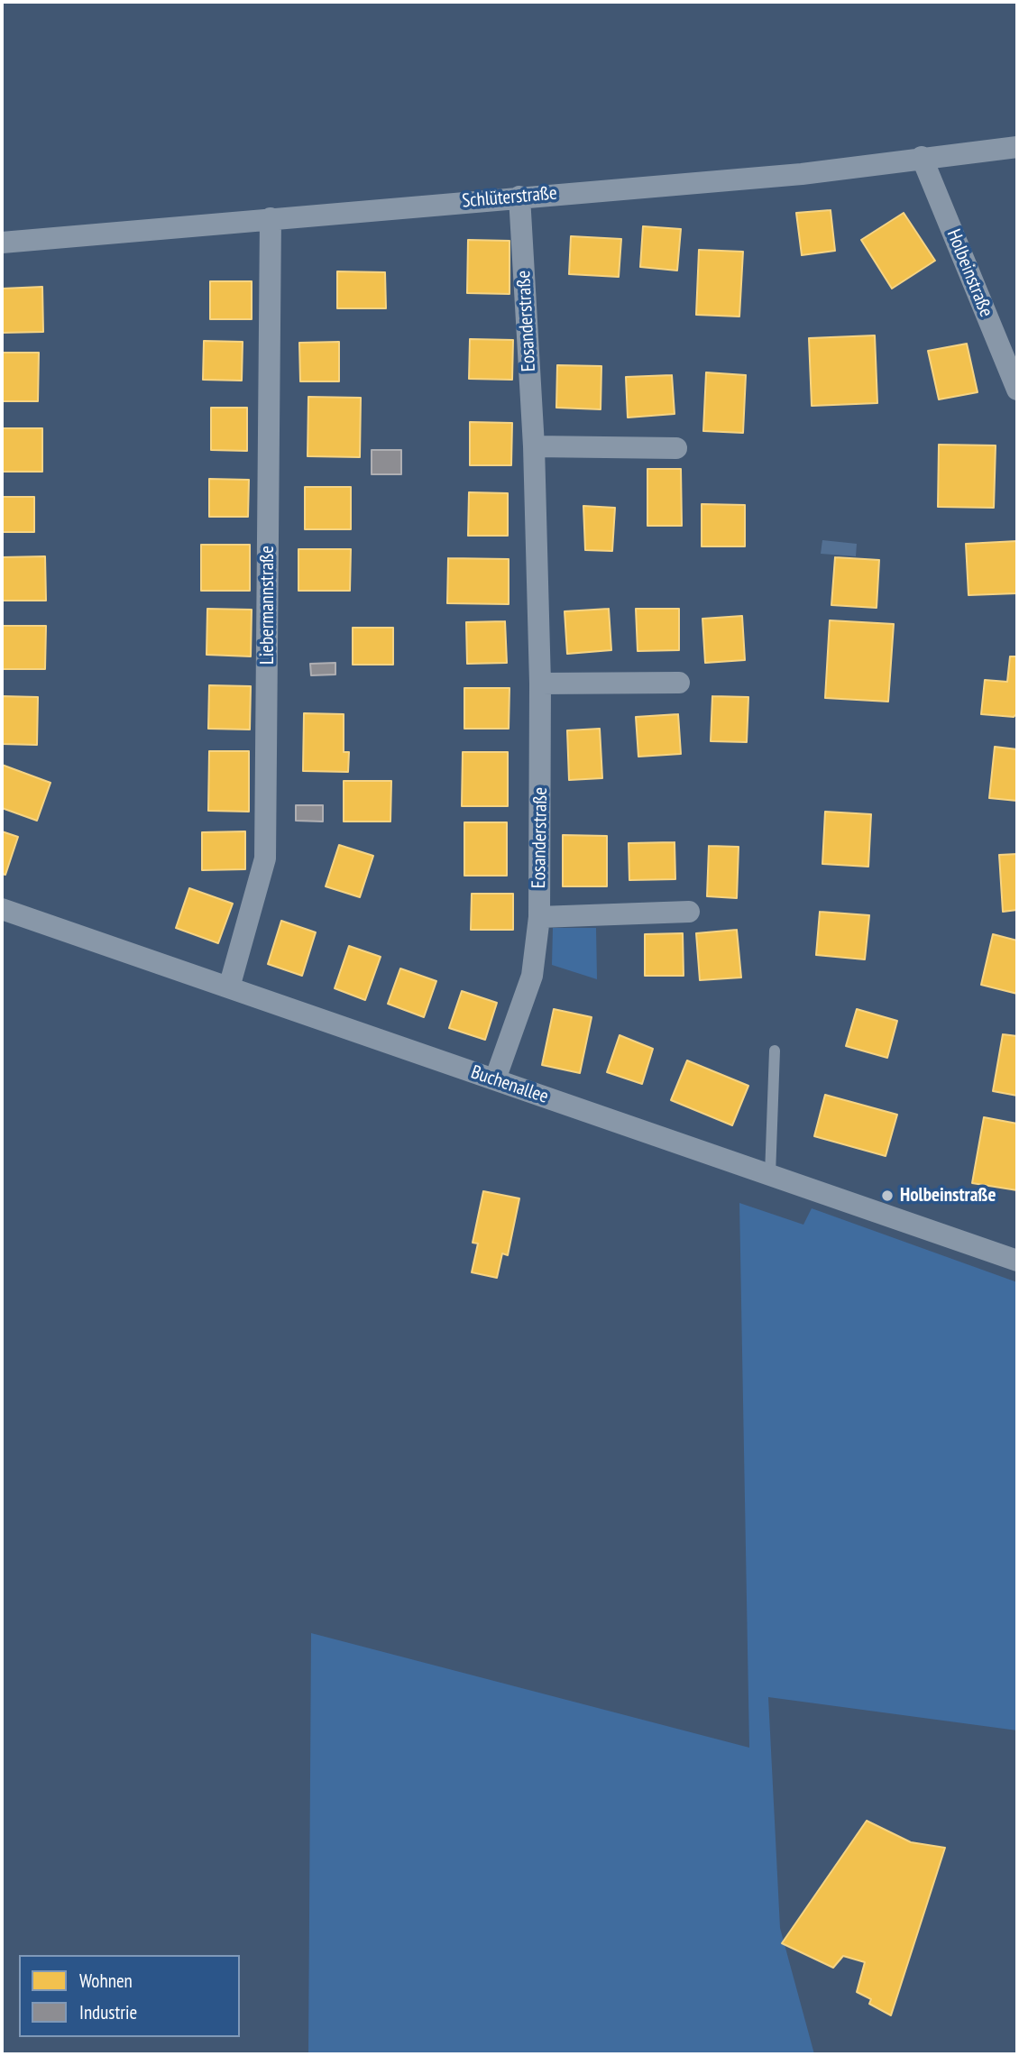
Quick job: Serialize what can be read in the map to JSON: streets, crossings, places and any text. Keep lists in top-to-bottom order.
{
  "streets": {
    "street": [
      "Schlüterstraße",
      "Holbeinstraße",
      "Eosanderstraße",
      "Liebermannstraße",
      "Buchenallee"
    ]
  },
  "crossings": [
    ["Schlüterstraße", "Holbeinstraße"],
    ["Schlüterstraße", "Eosanderstraße"],
    ["Schlüterstraße", "Liebermannstraße"],
    ["Eosanderstraße", "Buchenallee"],
    ["Liebermannstraße", "Buchenallee"]
  ],
  "places": ["Holbeinstraße"],
  "legend": ["Wohnen", "Industrie"]
}
